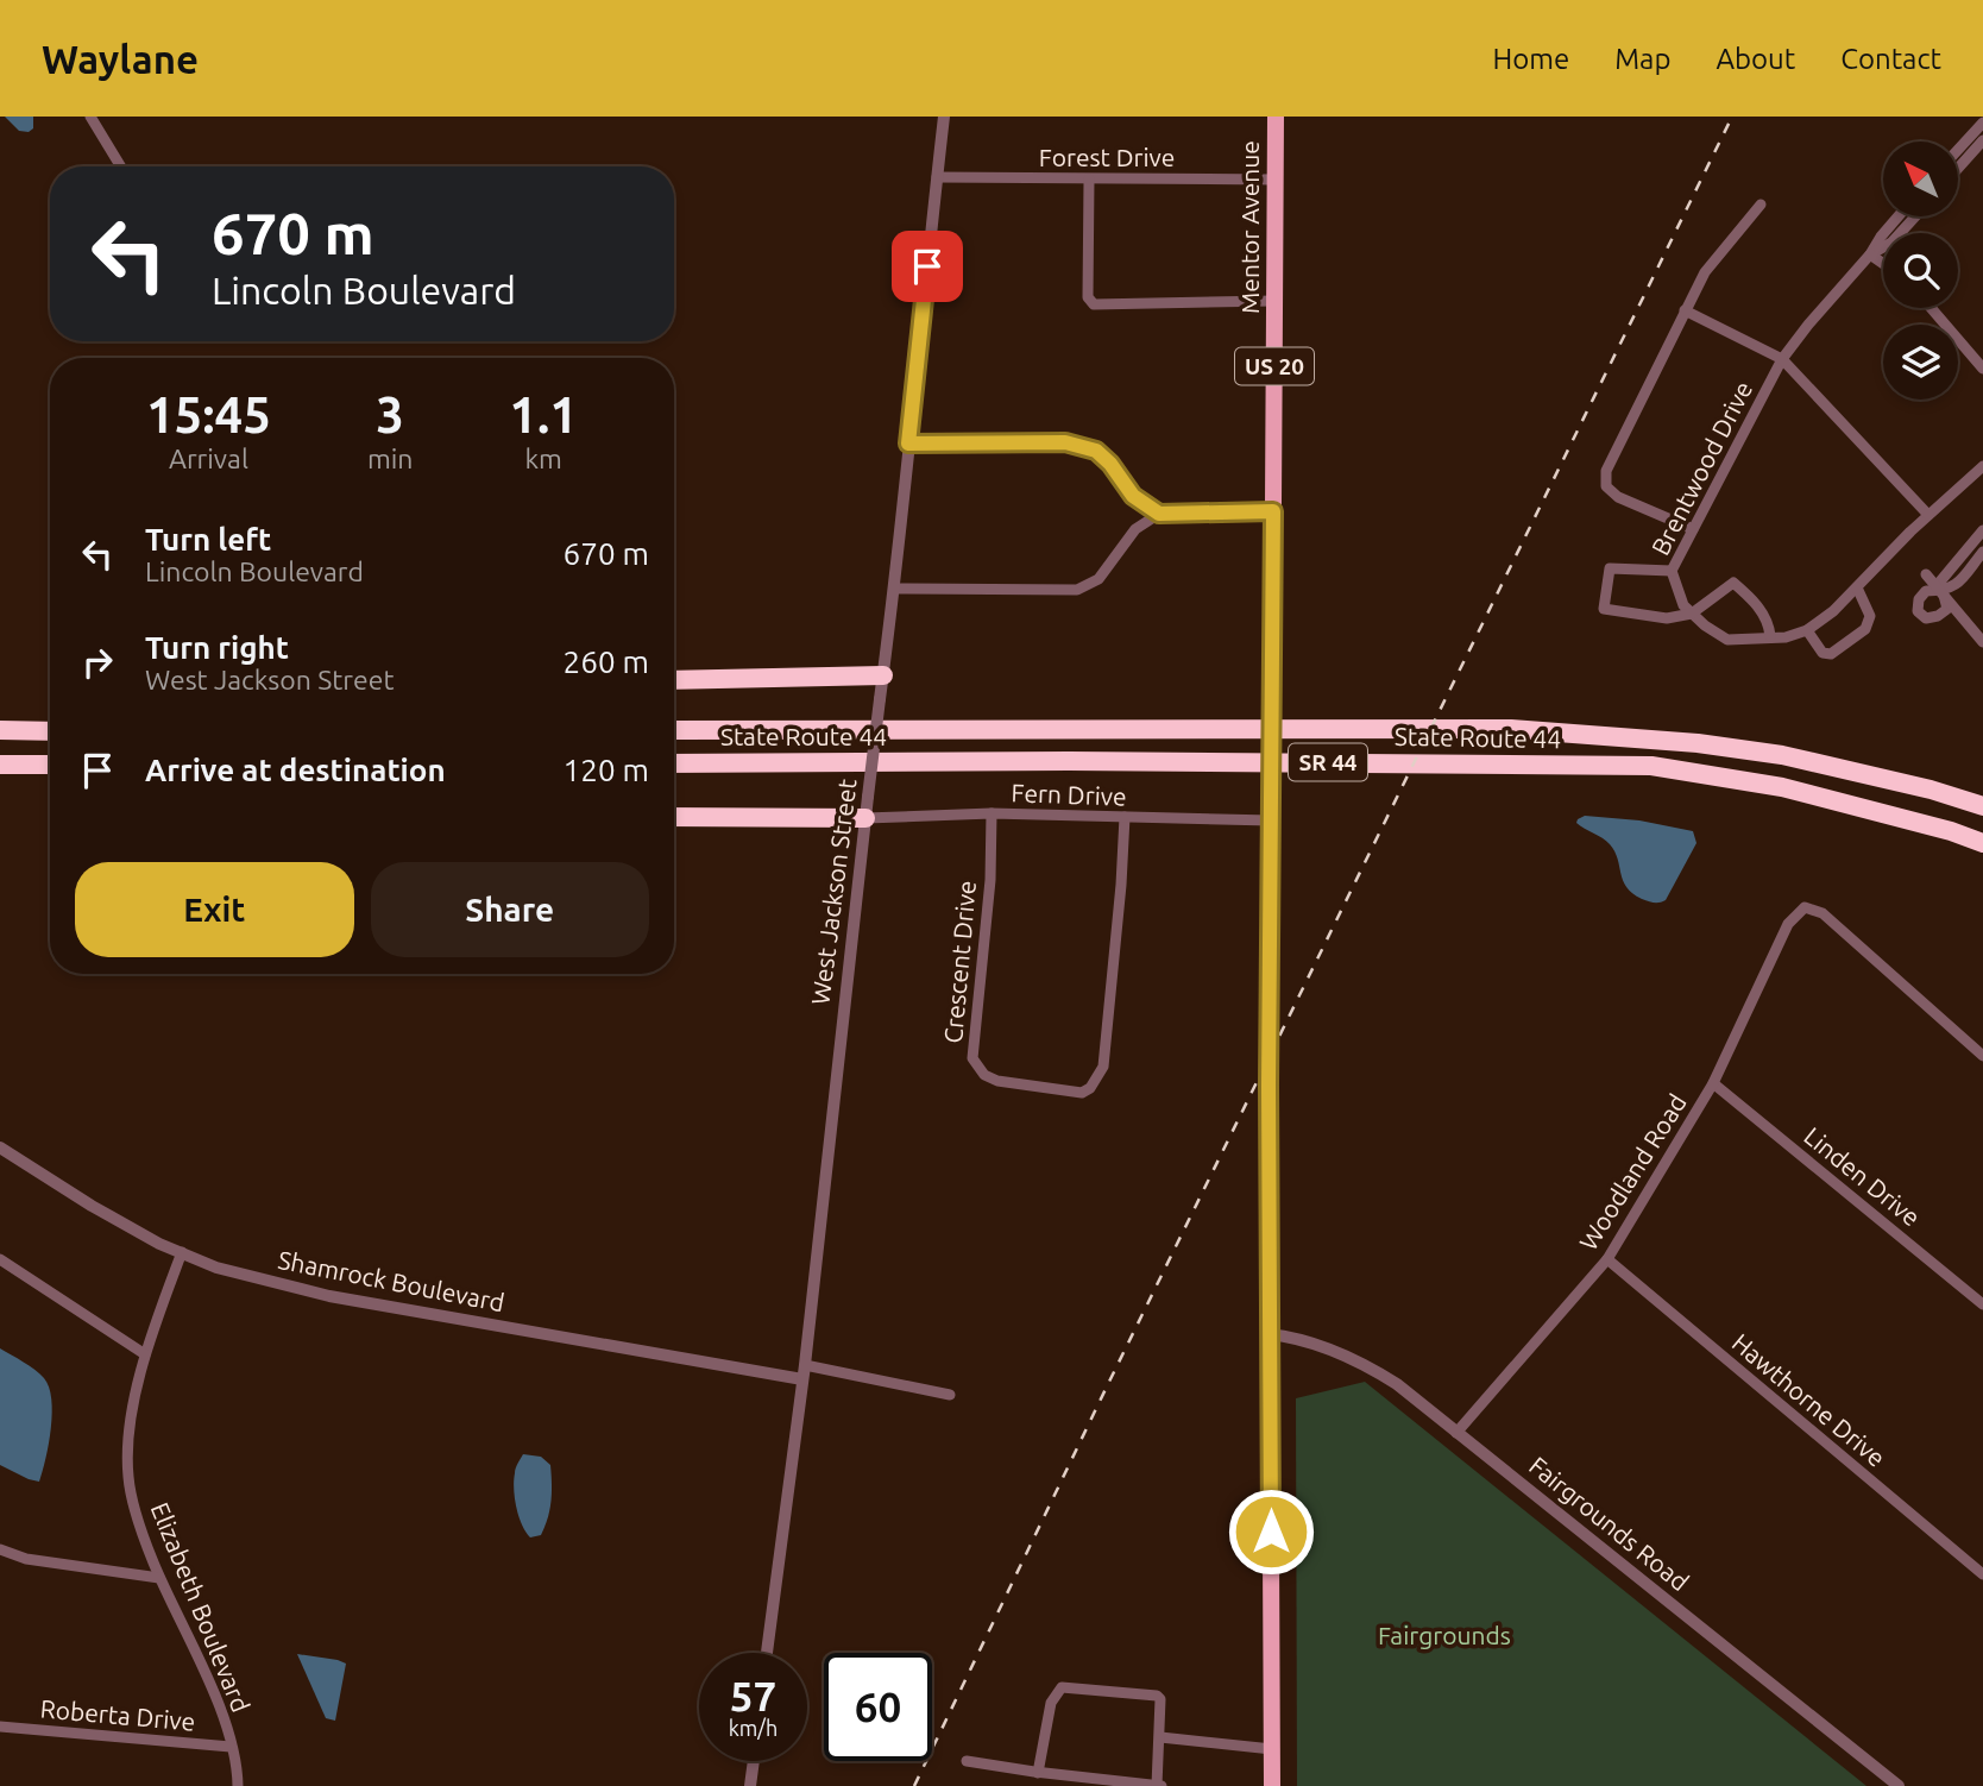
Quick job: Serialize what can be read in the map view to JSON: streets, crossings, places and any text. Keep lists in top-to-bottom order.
{
  "streets": {
    "highway": ["State Route 44", "SR 44"],
    "main road": ["Mentor Avenue", "US 20"],
    "street": [
      "Forest Drive",
      "Brentwood Drive",
      "Fern Drive",
      "West Jackson Street",
      "Crescent Drive",
      "Woodland Road",
      "Linden Drive",
      "Shamrock Boulevard",
      "Hawthorne Drive",
      "Fairgrounds Road",
      "Elizabeth Boulevard",
      "Roberta Drive"
    ]
  },
  "crossings": [
    ["Forest Drive", "Mentor Avenue"],
    ["Forest Drive", "West Jackson Street"],
    ["Mentor Avenue", "Fern Drive"],
    ["Mentor Avenue", "Fairgrounds Road"],
    ["Fern Drive", "West Jackson Street"],
    ["Fern Drive", "Crescent Drive"],
    ["West Jackson Street", "Shamrock Boulevard"],
    ["Woodland Road", "Linden Drive"],
    ["Woodland Road", "Hawthorne Drive"],
    ["Woodland Road", "Fairgrounds Road"],
    ["Shamrock Boulevard", "Elizabeth Boulevard"],
    ["Elizabeth Boulevard", "Roberta Drive"]
  ],
  "parks": ["Fairgrounds"],
  "north": "top left",
  "page": {
    "header": "Waylane",
    "nav": [
      "Home",
      "Map",
      "About",
      "Contact"
    ],
    "turn": ["670 m", "Lincoln Boulevard"],
    "eta": [
      "15:45",
      "Arrival",
      "3",
      "min",
      "1.1",
      "km"
    ],
    "list": [
      {
        "name": "Turn left",
        "note": "Lincoln Boulevard",
        "value": "670 m"
      },
      {
        "name": "Turn right",
        "note": "West Jackson Street",
        "value": "260 m"
      },
      {
        "name": "Arrive at destination",
        "value": "120 m"
      }
    ],
    "buttons": ["Exit", "Share"],
    "speed": "57 km/h",
    "limit": "60"
  }
}
